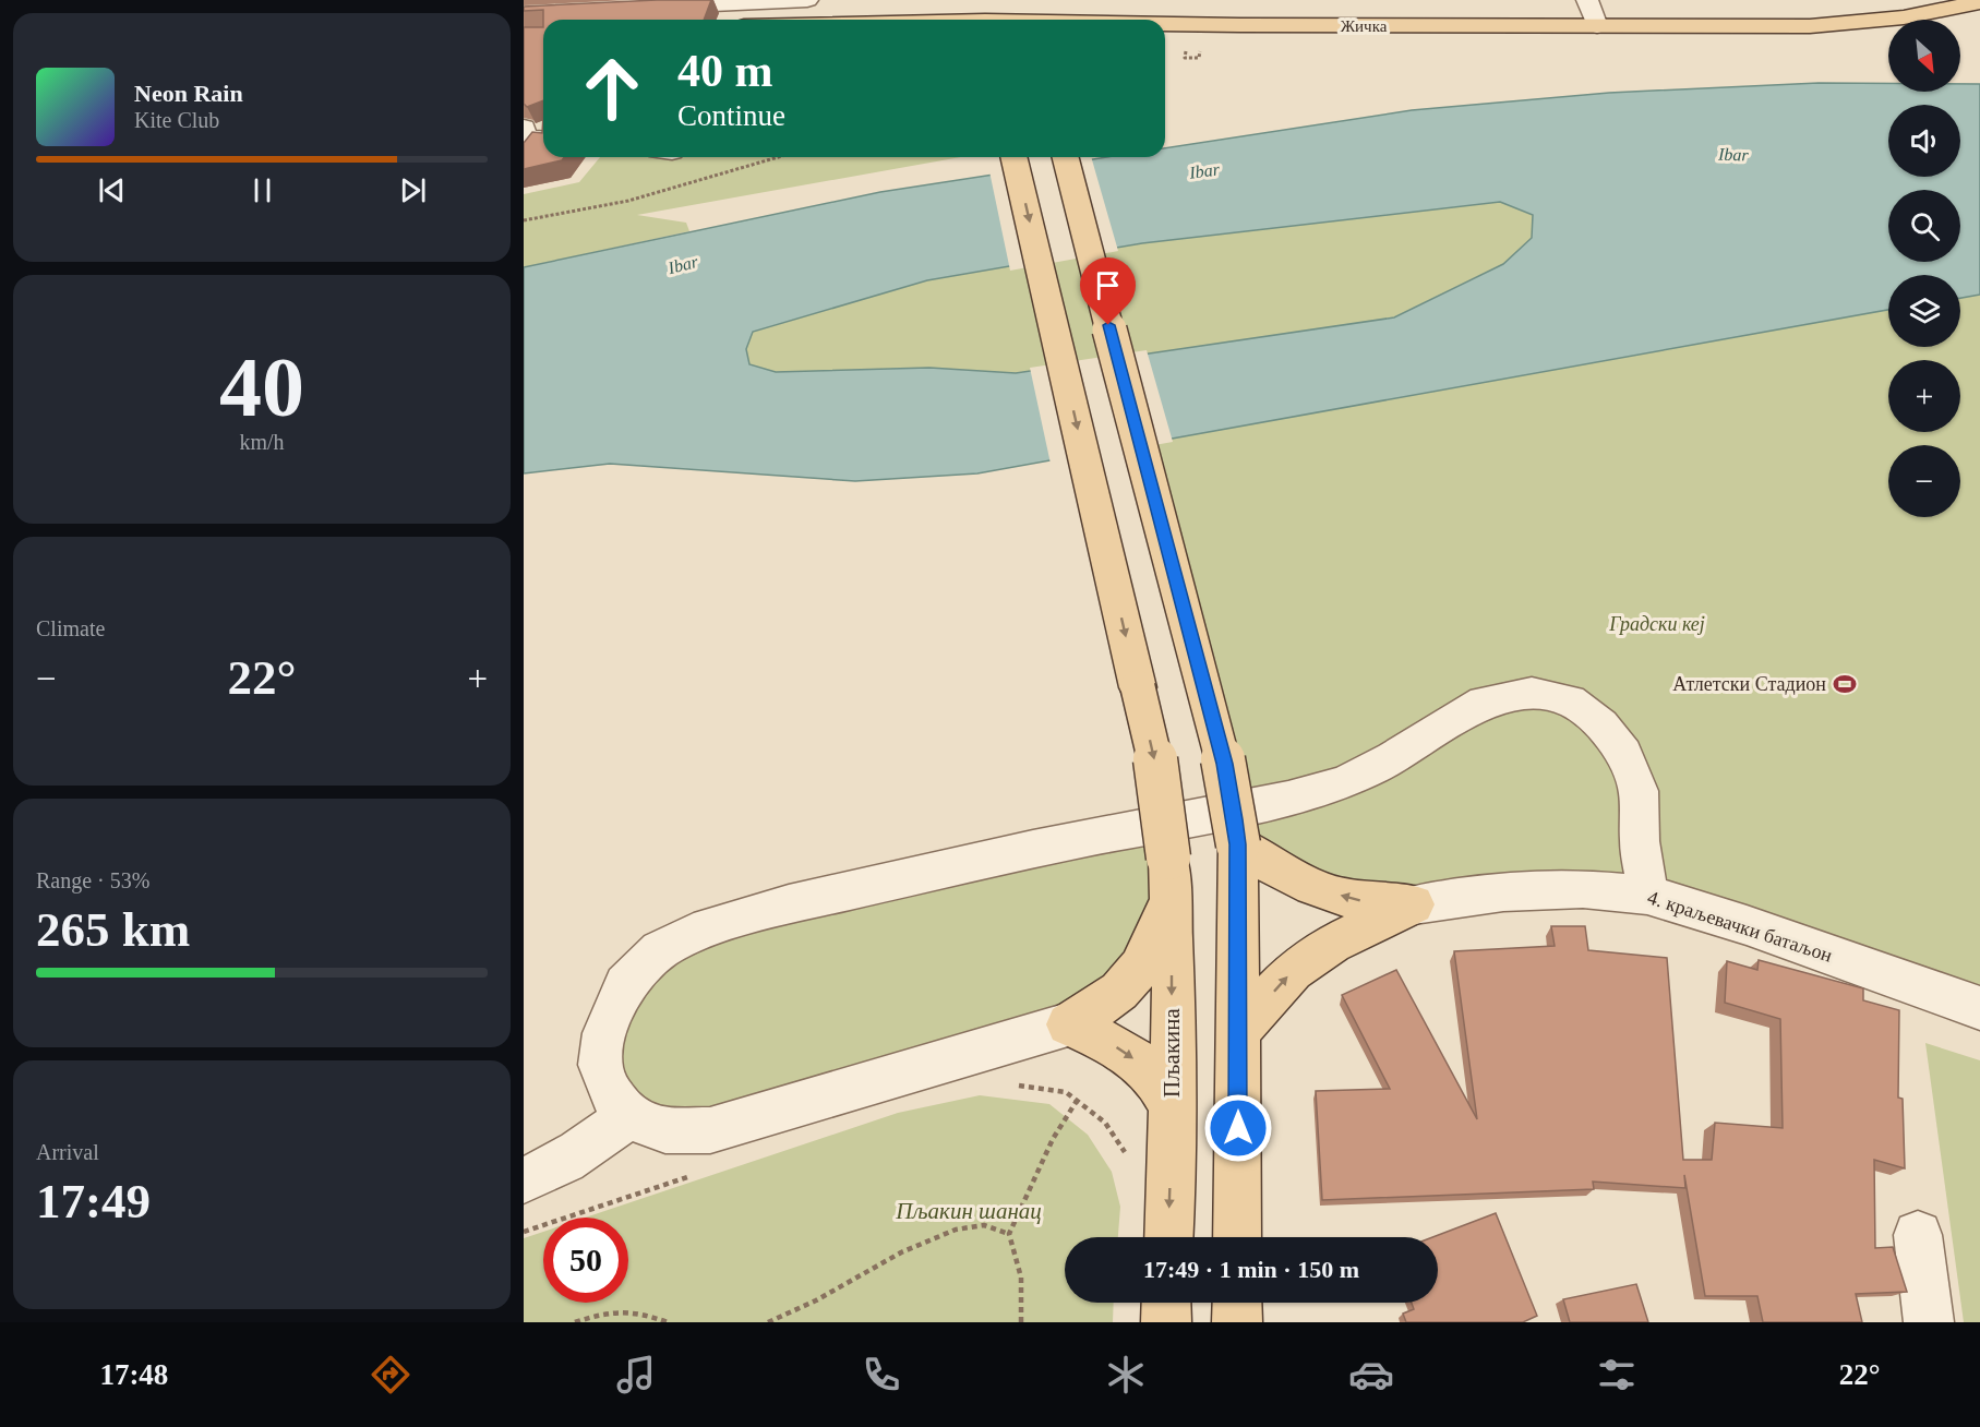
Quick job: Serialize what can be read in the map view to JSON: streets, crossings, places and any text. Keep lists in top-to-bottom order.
{
  "streets": {
    "main road": ["Жичка", "Пљакина"],
    "street": ["4. краљевачки батаљон"]
  },
  "water": ["Ibar"],
  "parks": ["Градски кеј", "Пљакин шанац"],
  "places": {
    "sports": ["Атлетски Стадион"]
  },
  "north": "bottom right",
  "page": {
    "map_buttons": ["+", "−"],
    "turn": ["40 m", "Continue"],
    "song": ["Neon Rain", "Kite Club"],
    "tile": [
      ["40", "km/h"],
      "Climate",
      ["Range · 53%", "265 km"],
      ["Arrival", "17:49"]
    ],
    "heat": ["−", "22°", "+"],
    "limit": "50",
    "trip": "17:49 · 1 min · 150 m",
    "tabs": ["17:48", "22°"]
  }
}
